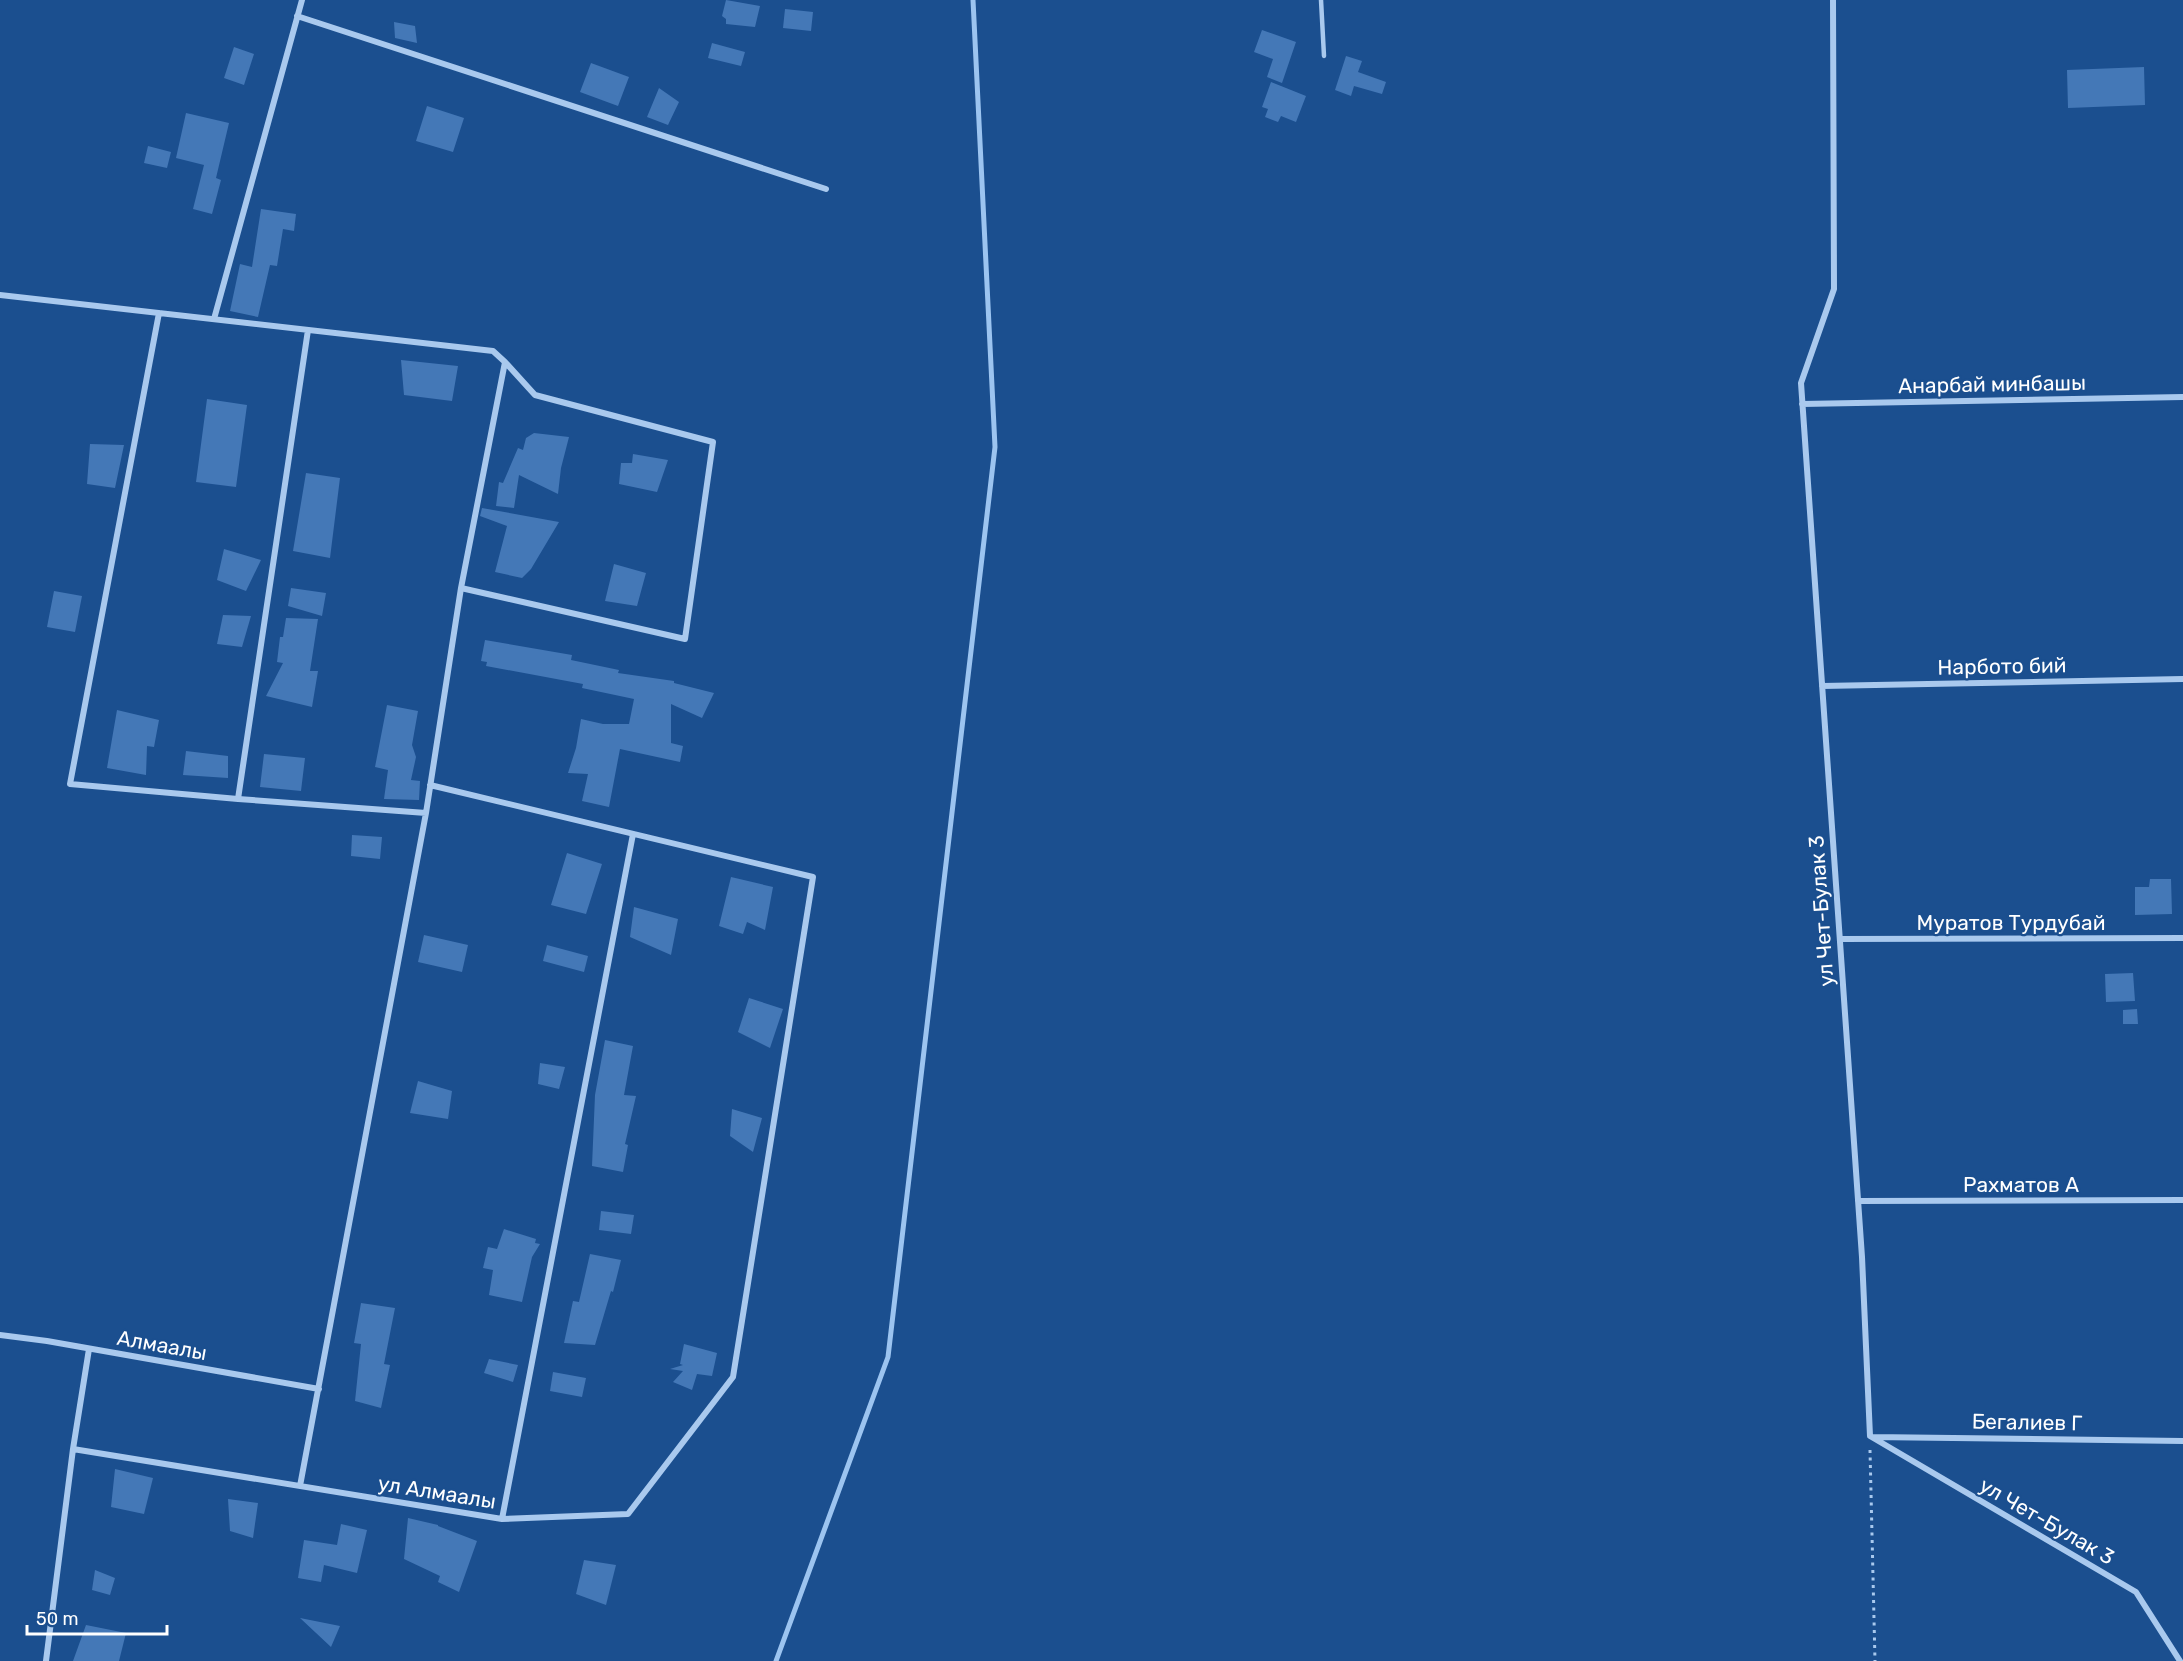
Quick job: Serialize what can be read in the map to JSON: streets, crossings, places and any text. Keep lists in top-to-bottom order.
{
  "streets": {
    "street": [
      "Анарбай минбашы",
      "Нарбото бий",
      "ул Чет-Булак 3",
      "Муратов Турдубай",
      "Рахматов А",
      "Алмаалы",
      "Бегалиев Г",
      "ул Алмаалы"
    ]
  },
  "crossings": [
    ["Анарбай минбашы", "ул Чет-Булак 3"],
    ["Нарбото бий", "ул Чет-Булак 3"],
    ["ул Чет-Булак 3", "Муратов Турдубай"],
    ["ул Чет-Булак 3", "Рахматов А"],
    ["ул Чет-Булак 3", "Бегалиев Г"]
  ],
  "scale_bar": "50 m"
}
